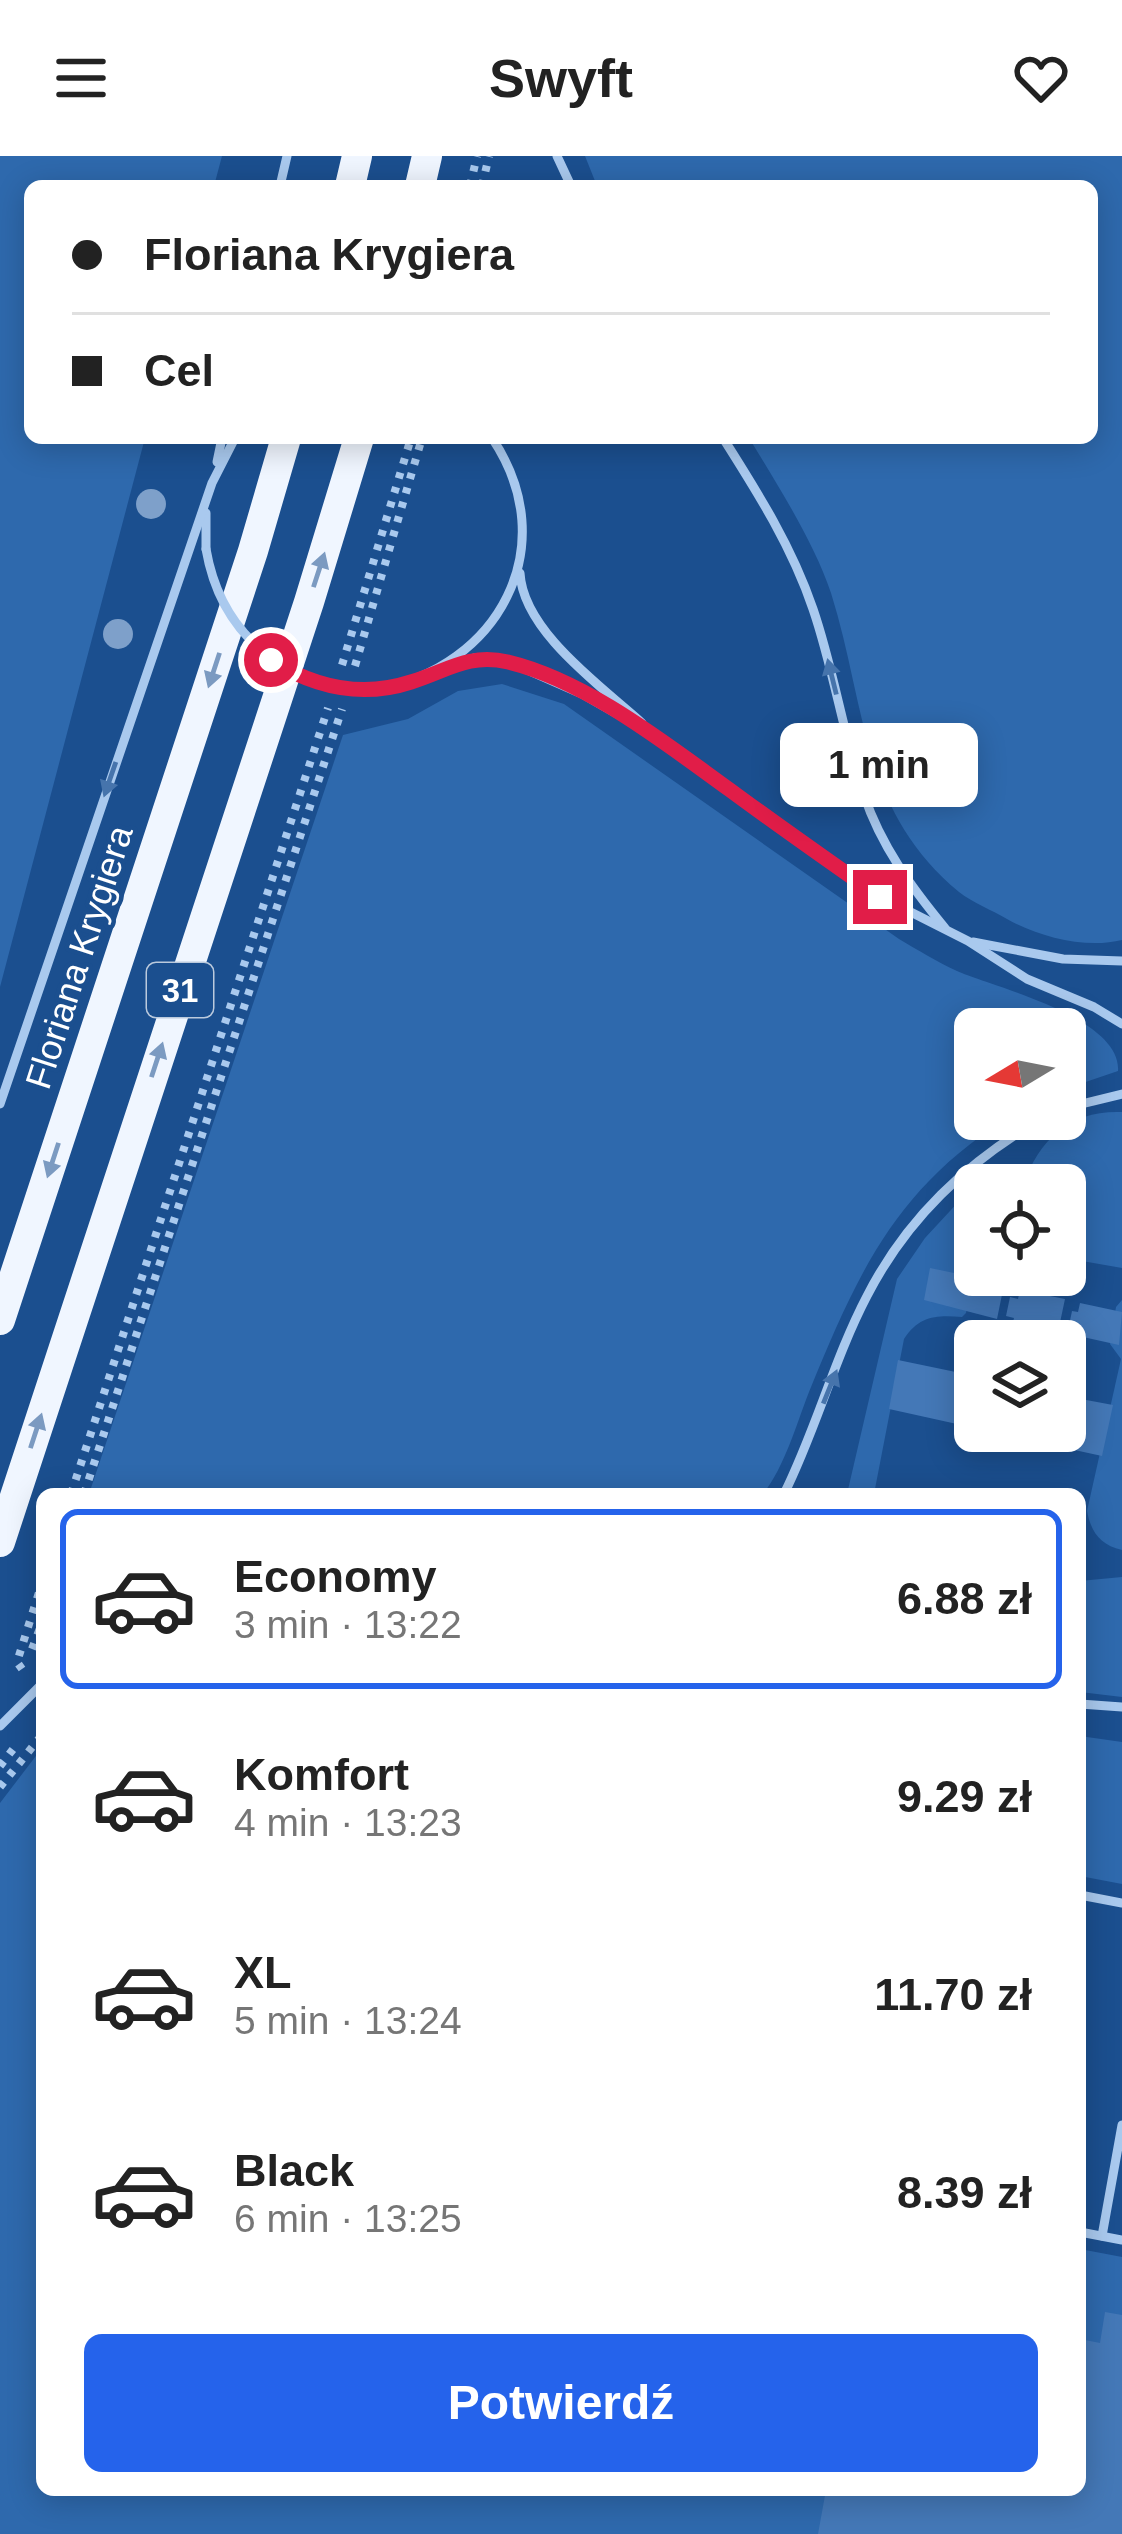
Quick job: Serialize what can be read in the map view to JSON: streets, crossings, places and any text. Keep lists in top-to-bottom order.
{
  "streets": {
    "main road": ["Floriana Krygiera", "31"]
  },
  "one_way": ["Floriana Krygiera"],
  "north": "left",
  "page": {
    "header": "Swyft",
    "banner": ["Floriana Krygiera", "Cel"],
    "bubble": "1 min",
    "list": [
      {
        "name": "Economy",
        "note": "3 min · 13:22",
        "value": "6.88 zł"
      },
      {
        "name": "Komfort",
        "note": "4 min · 13:23",
        "value": "9.29 zł"
      },
      {
        "name": "XL",
        "note": "5 min · 13:24",
        "value": "11.70 zł"
      },
      {
        "name": "Black",
        "note": "6 min · 13:25",
        "value": "8.39 zł"
      }
    ],
    "buttons": "Potwierdź"
  }
}
